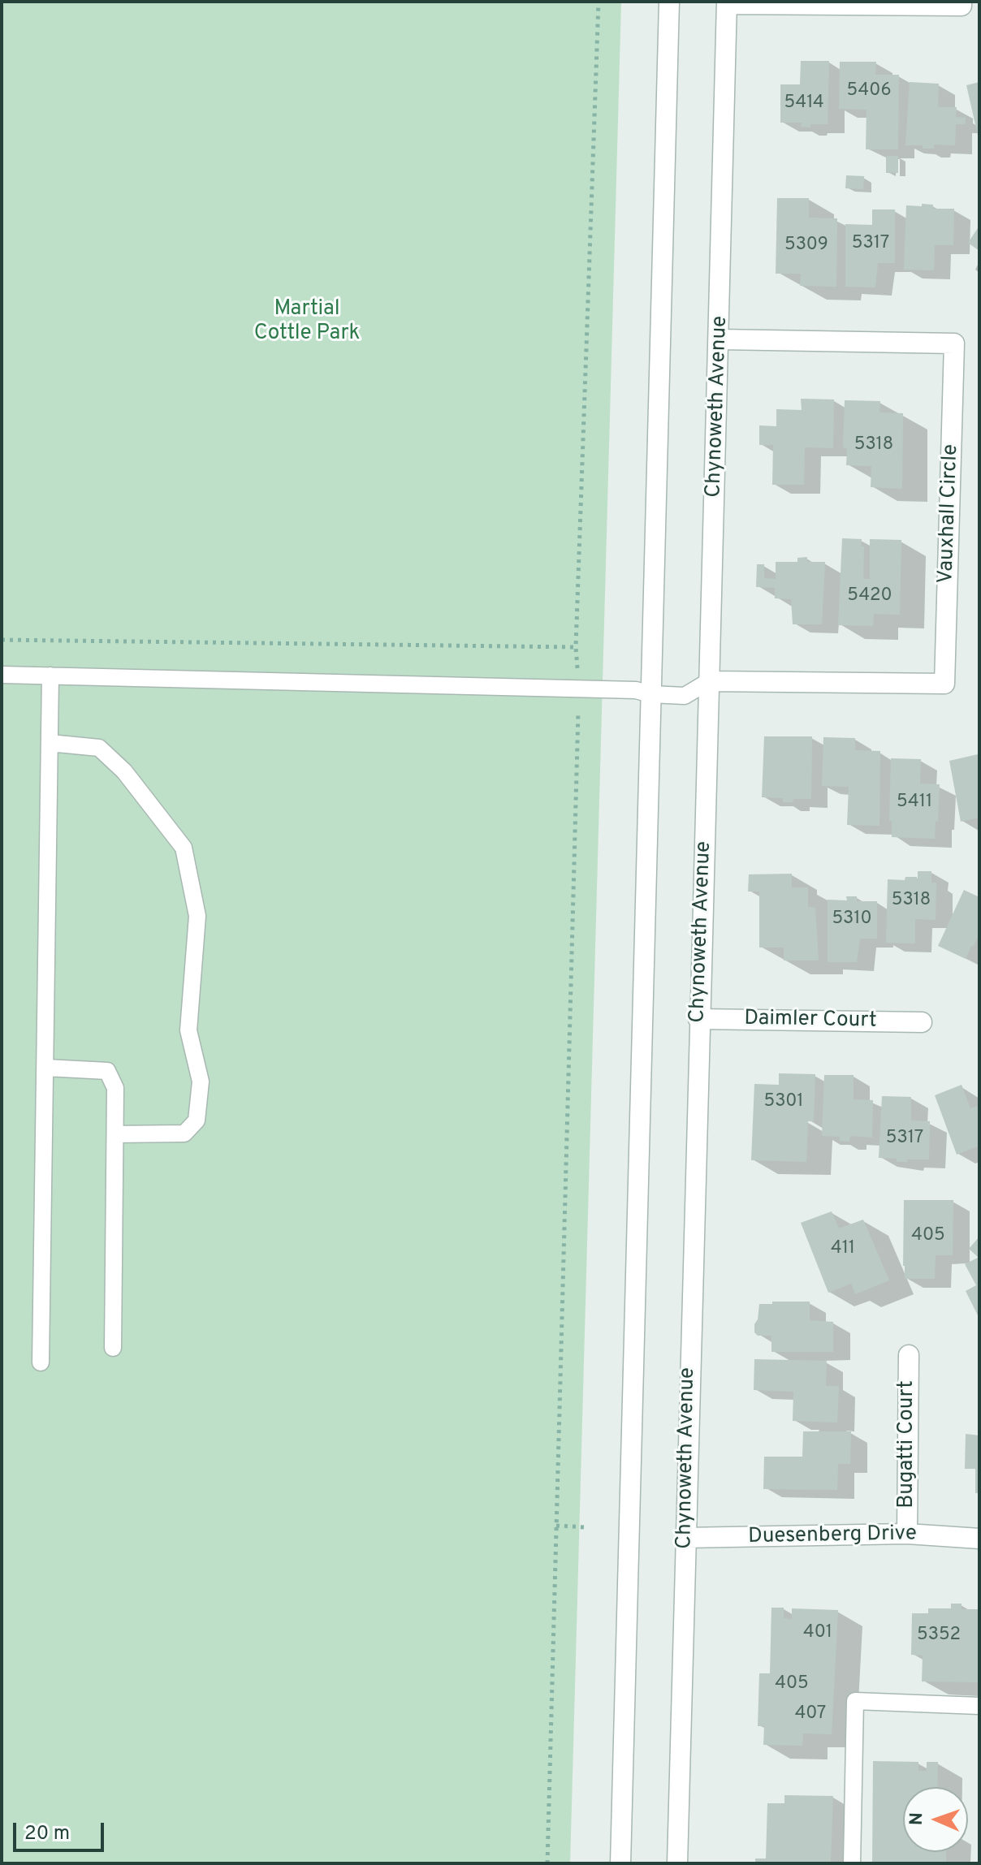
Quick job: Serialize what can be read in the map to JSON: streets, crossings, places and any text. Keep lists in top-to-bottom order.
{
  "streets": {
    "street": [
      "Chynoweth Avenue",
      "Vauxhall Circle",
      "Daimler Court",
      "Bugatti Court",
      "Duesenberg Drive"
    ]
  },
  "crossings": [
    ["Chynoweth Avenue", "Vauxhall Circle"],
    ["Chynoweth Avenue", "Daimler Court"],
    ["Chynoweth Avenue", "Duesenberg Drive"],
    ["Bugatti Court", "Duesenberg Drive"]
  ],
  "parks": ["Martial Cottle Park"],
  "house_numbers": [
    "5406",
    "5414",
    "5317",
    "5309",
    "5318",
    "5420",
    "5411",
    "5318",
    "5310",
    "5301",
    "5317",
    "405",
    "411",
    "401",
    "5352",
    "405",
    "407"
  ],
  "scale_bar": "20 m",
  "north": "left"
}
